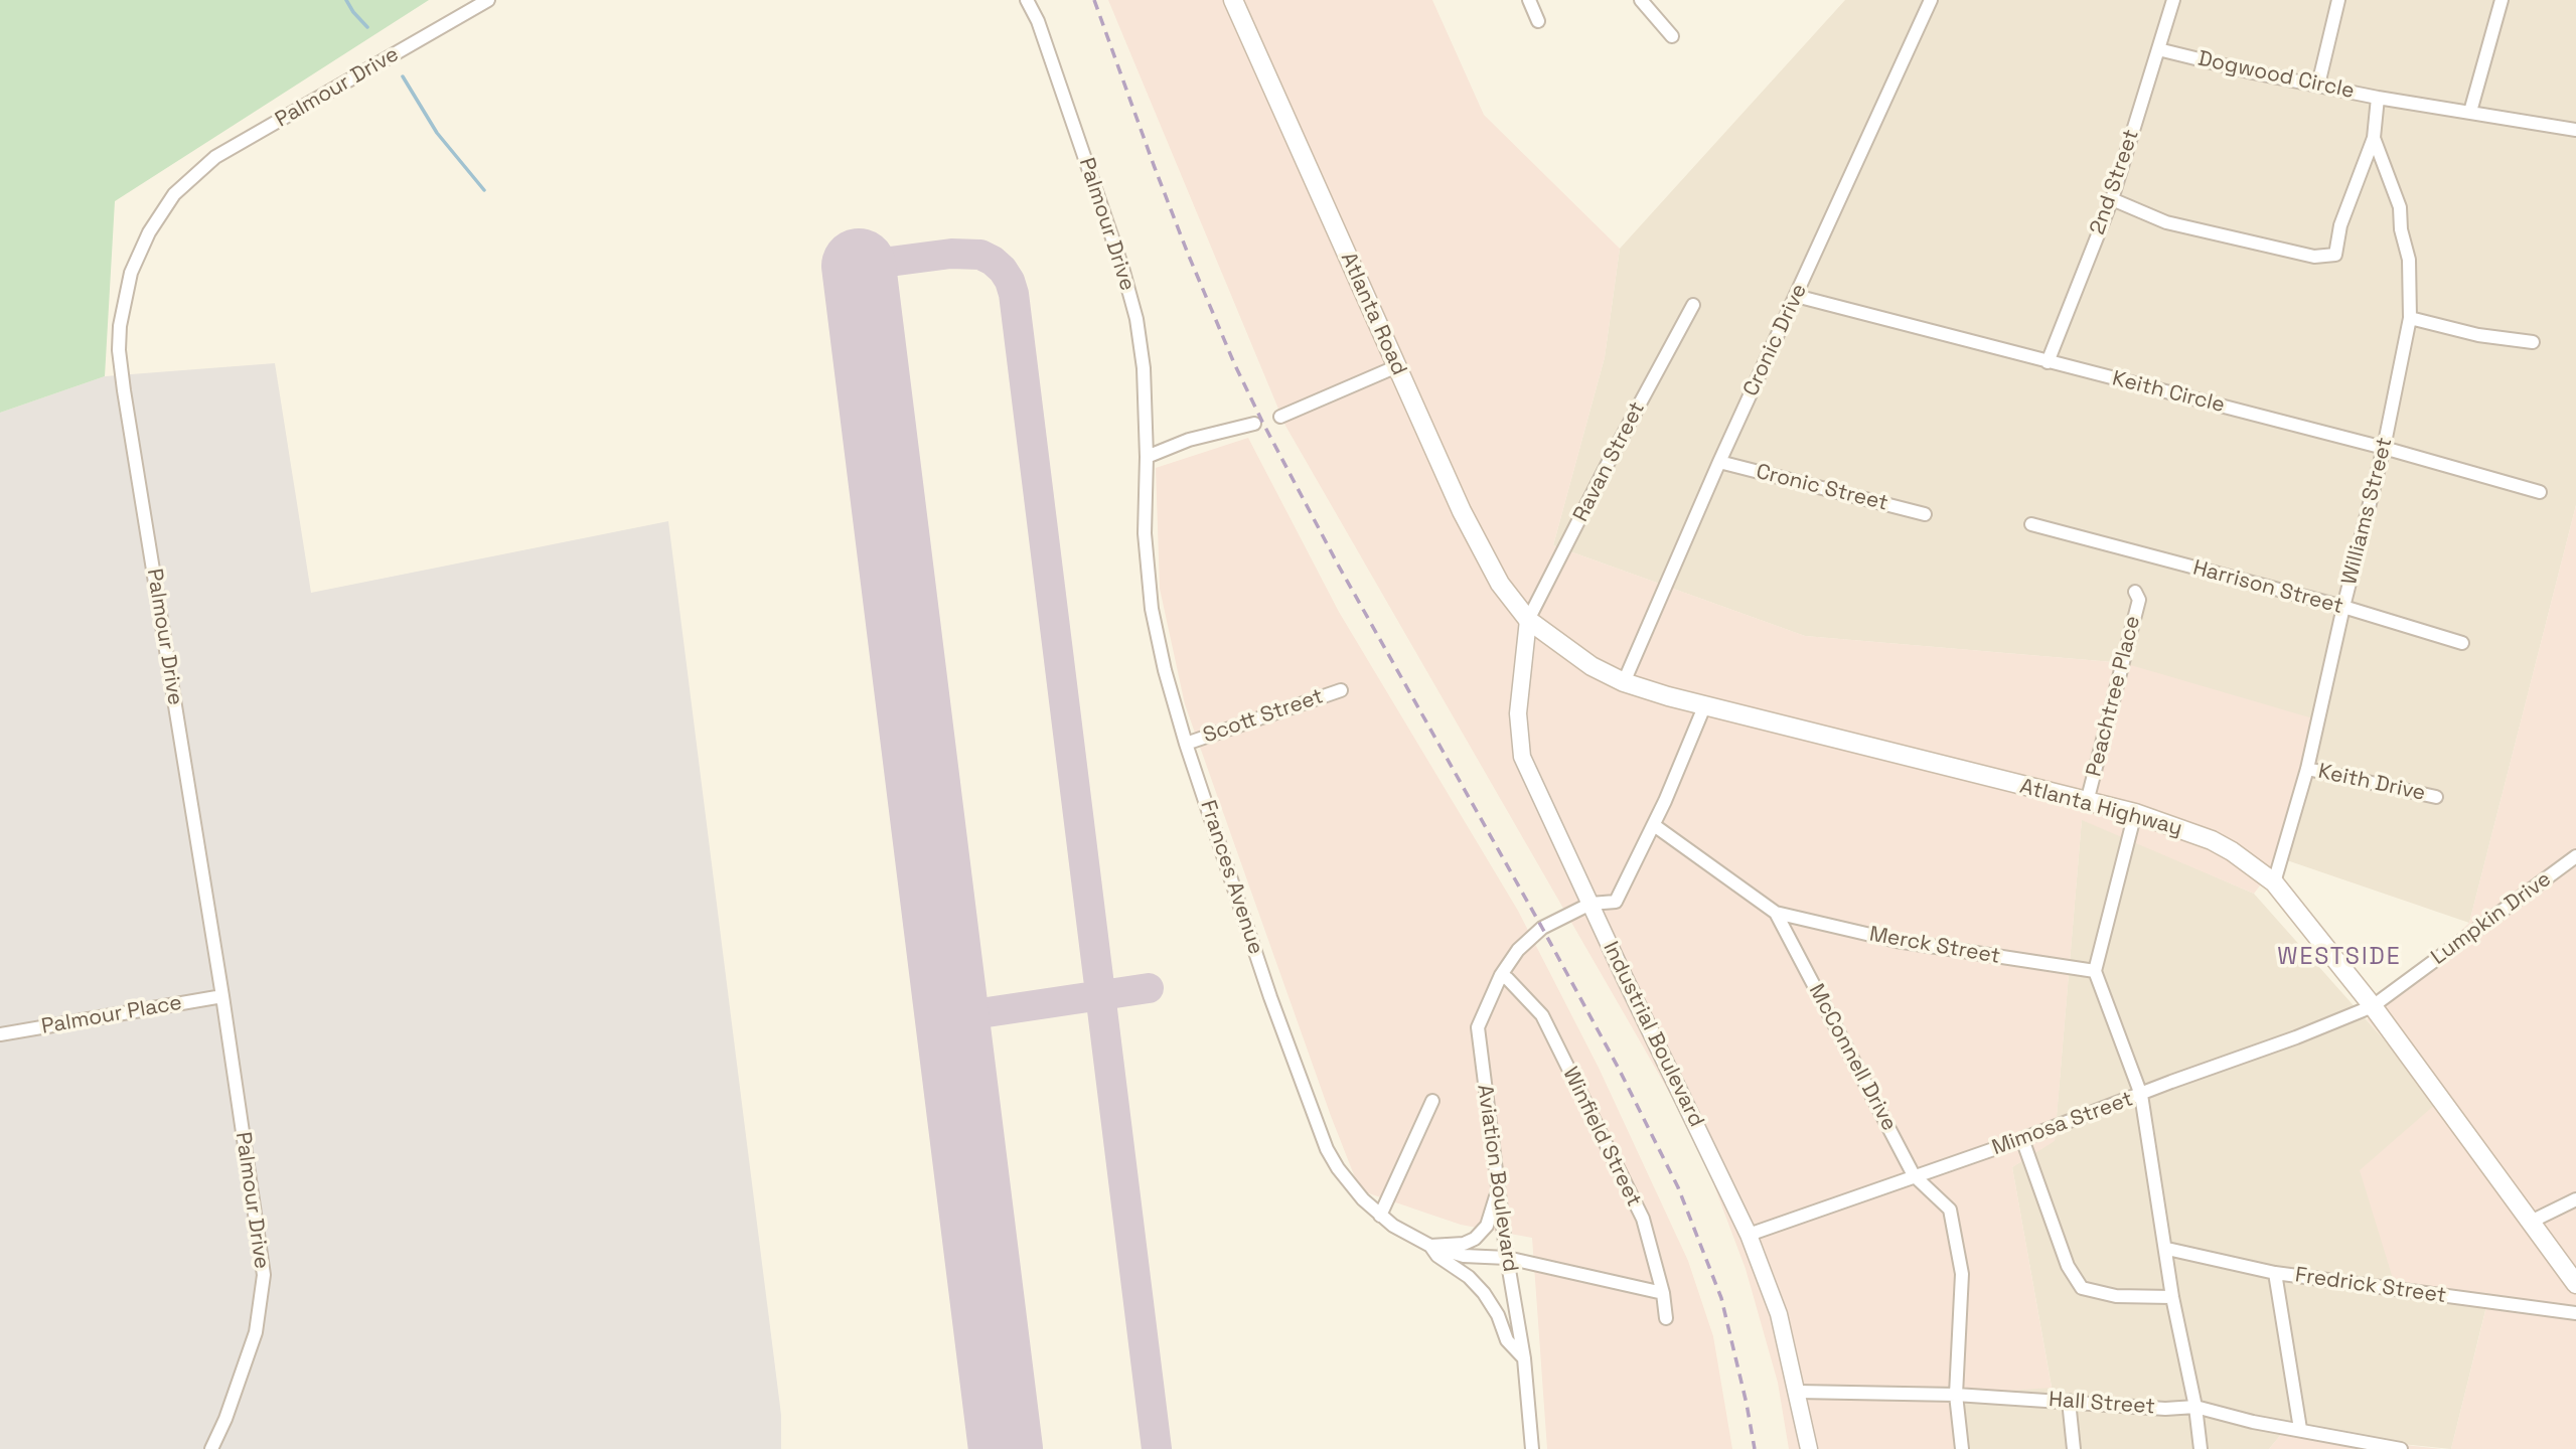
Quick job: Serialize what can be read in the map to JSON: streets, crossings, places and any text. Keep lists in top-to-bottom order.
{
  "streets": {
    "main road": ["Atlanta Road", "Atlanta Highway"],
    "street": [
      "Dogwood Circle",
      "Palmour Drive",
      "2nd Street",
      "Cronic Drive",
      "Keith Circle",
      "Ravan Street",
      "Cronic Street",
      "Williams Street",
      "Harrison Street",
      "Peachtree Place",
      "Scott Street",
      "Keith Drive",
      "Frances Avenue",
      "Lumpkin Drive",
      "Merck Street",
      "Palmour Place",
      "Industrial Boulevard",
      "McConnell Drive",
      "Mimosa Street",
      "Winfield Street",
      "Aviation Boulevard",
      "Fredrick Street",
      "Hall Street"
    ]
  },
  "crossings": [
    ["Dogwood Circle", "2nd Street"],
    ["Dogwood Circle", "Williams Street"],
    ["Palmour Drive", "Frances Avenue"],
    ["Palmour Drive", "Palmour Place"],
    ["2nd Street", "Keith Circle"],
    ["Atlanta Road", "Ravan Street"],
    ["Atlanta Road", "Atlanta Highway"],
    ["Atlanta Road", "Industrial Boulevard"],
    ["Cronic Drive", "Keith Circle"],
    ["Cronic Drive", "Cronic Street"],
    ["Cronic Drive", "Atlanta Highway"],
    ["Keith Circle", "Williams Street"],
    ["Ravan Street", "Atlanta Highway"],
    ["Ravan Street", "Industrial Boulevard"],
    ["Williams Street", "Harrison Street"],
    ["Williams Street", "Keith Drive"],
    ["Williams Street", "Atlanta Highway"],
    ["Peachtree Place", "Atlanta Highway"],
    ["Scott Street", "Frances Avenue"],
    ["Atlanta Highway", "Lumpkin Drive"],
    ["Atlanta Highway", "Industrial Boulevard"],
    ["Atlanta Highway", "Mimosa Street"],
    ["Frances Avenue", "Winfield Street"],
    ["Frances Avenue", "Aviation Boulevard"],
    ["Lumpkin Drive", "Mimosa Street"],
    ["Merck Street", "McConnell Drive"],
    ["Industrial Boulevard", "Mimosa Street"],
    ["Industrial Boulevard", "Aviation Boulevard"],
    ["Industrial Boulevard", "Hall Street"],
    ["McConnell Drive", "Mimosa Street"],
    ["McConnell Drive", "Hall Street"],
    ["Winfield Street", "Aviation Boulevard"]
  ],
  "districts": ["WESTSIDE"]
}
